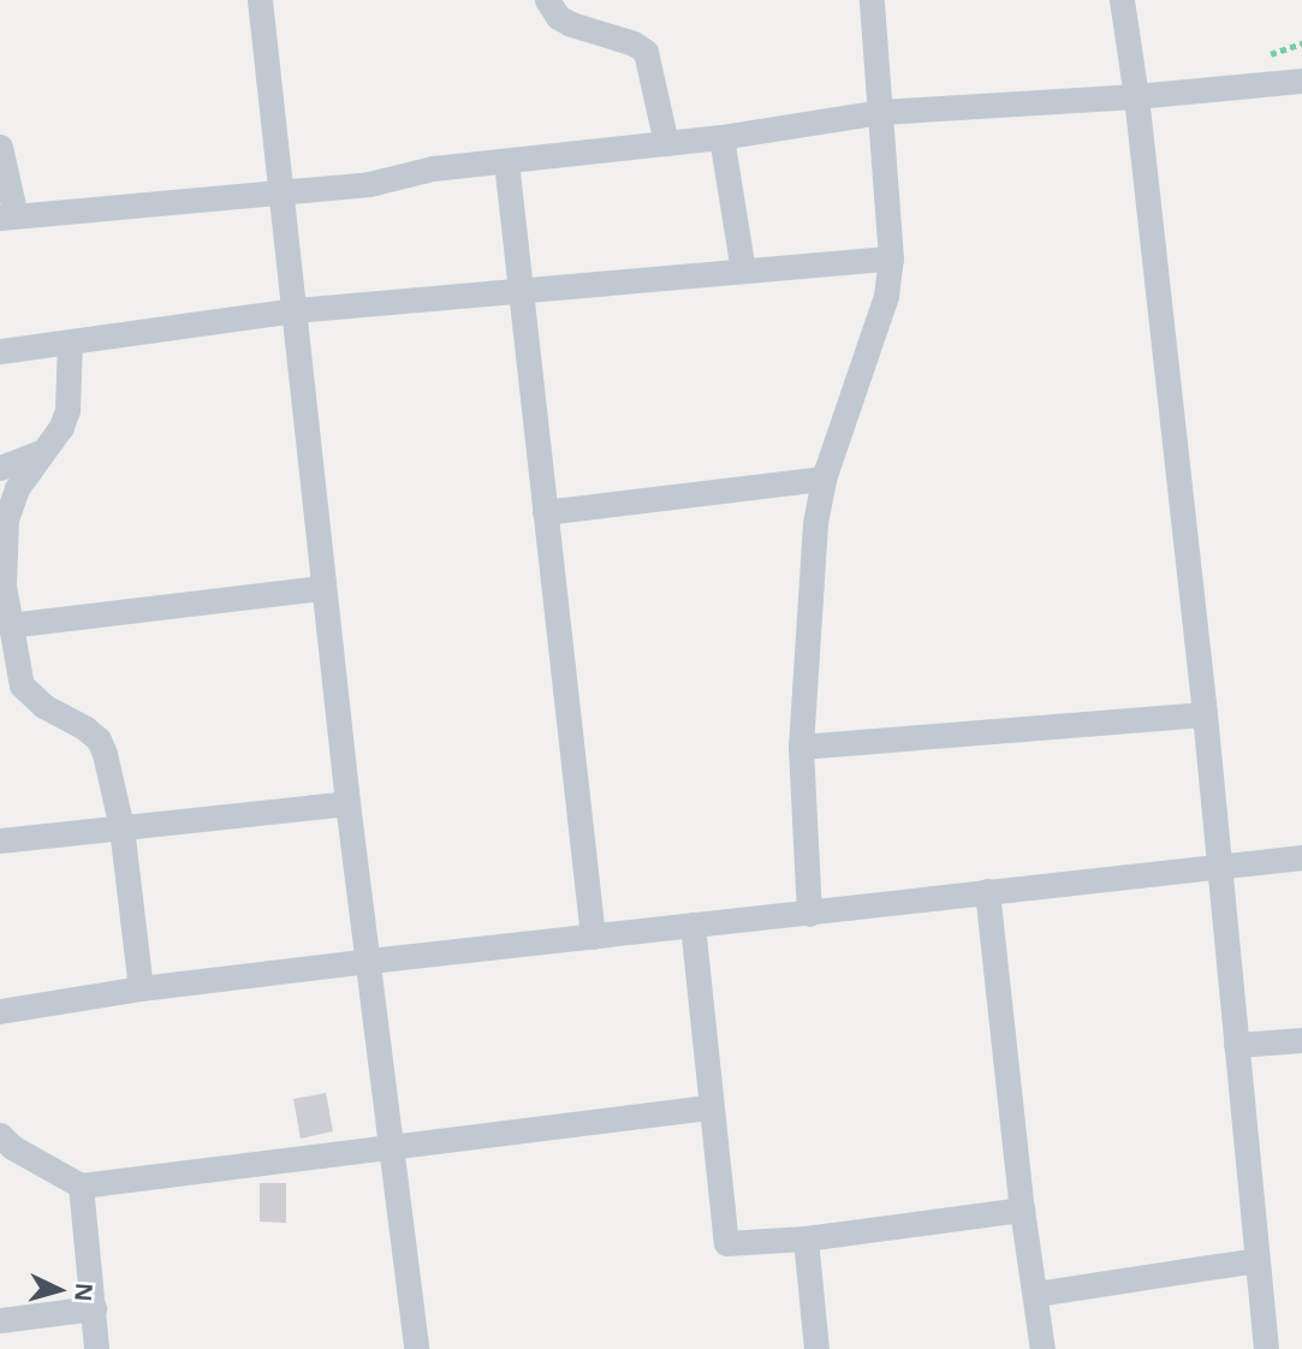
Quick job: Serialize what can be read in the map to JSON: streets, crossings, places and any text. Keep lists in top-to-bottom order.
{
  "north": "right"
}
